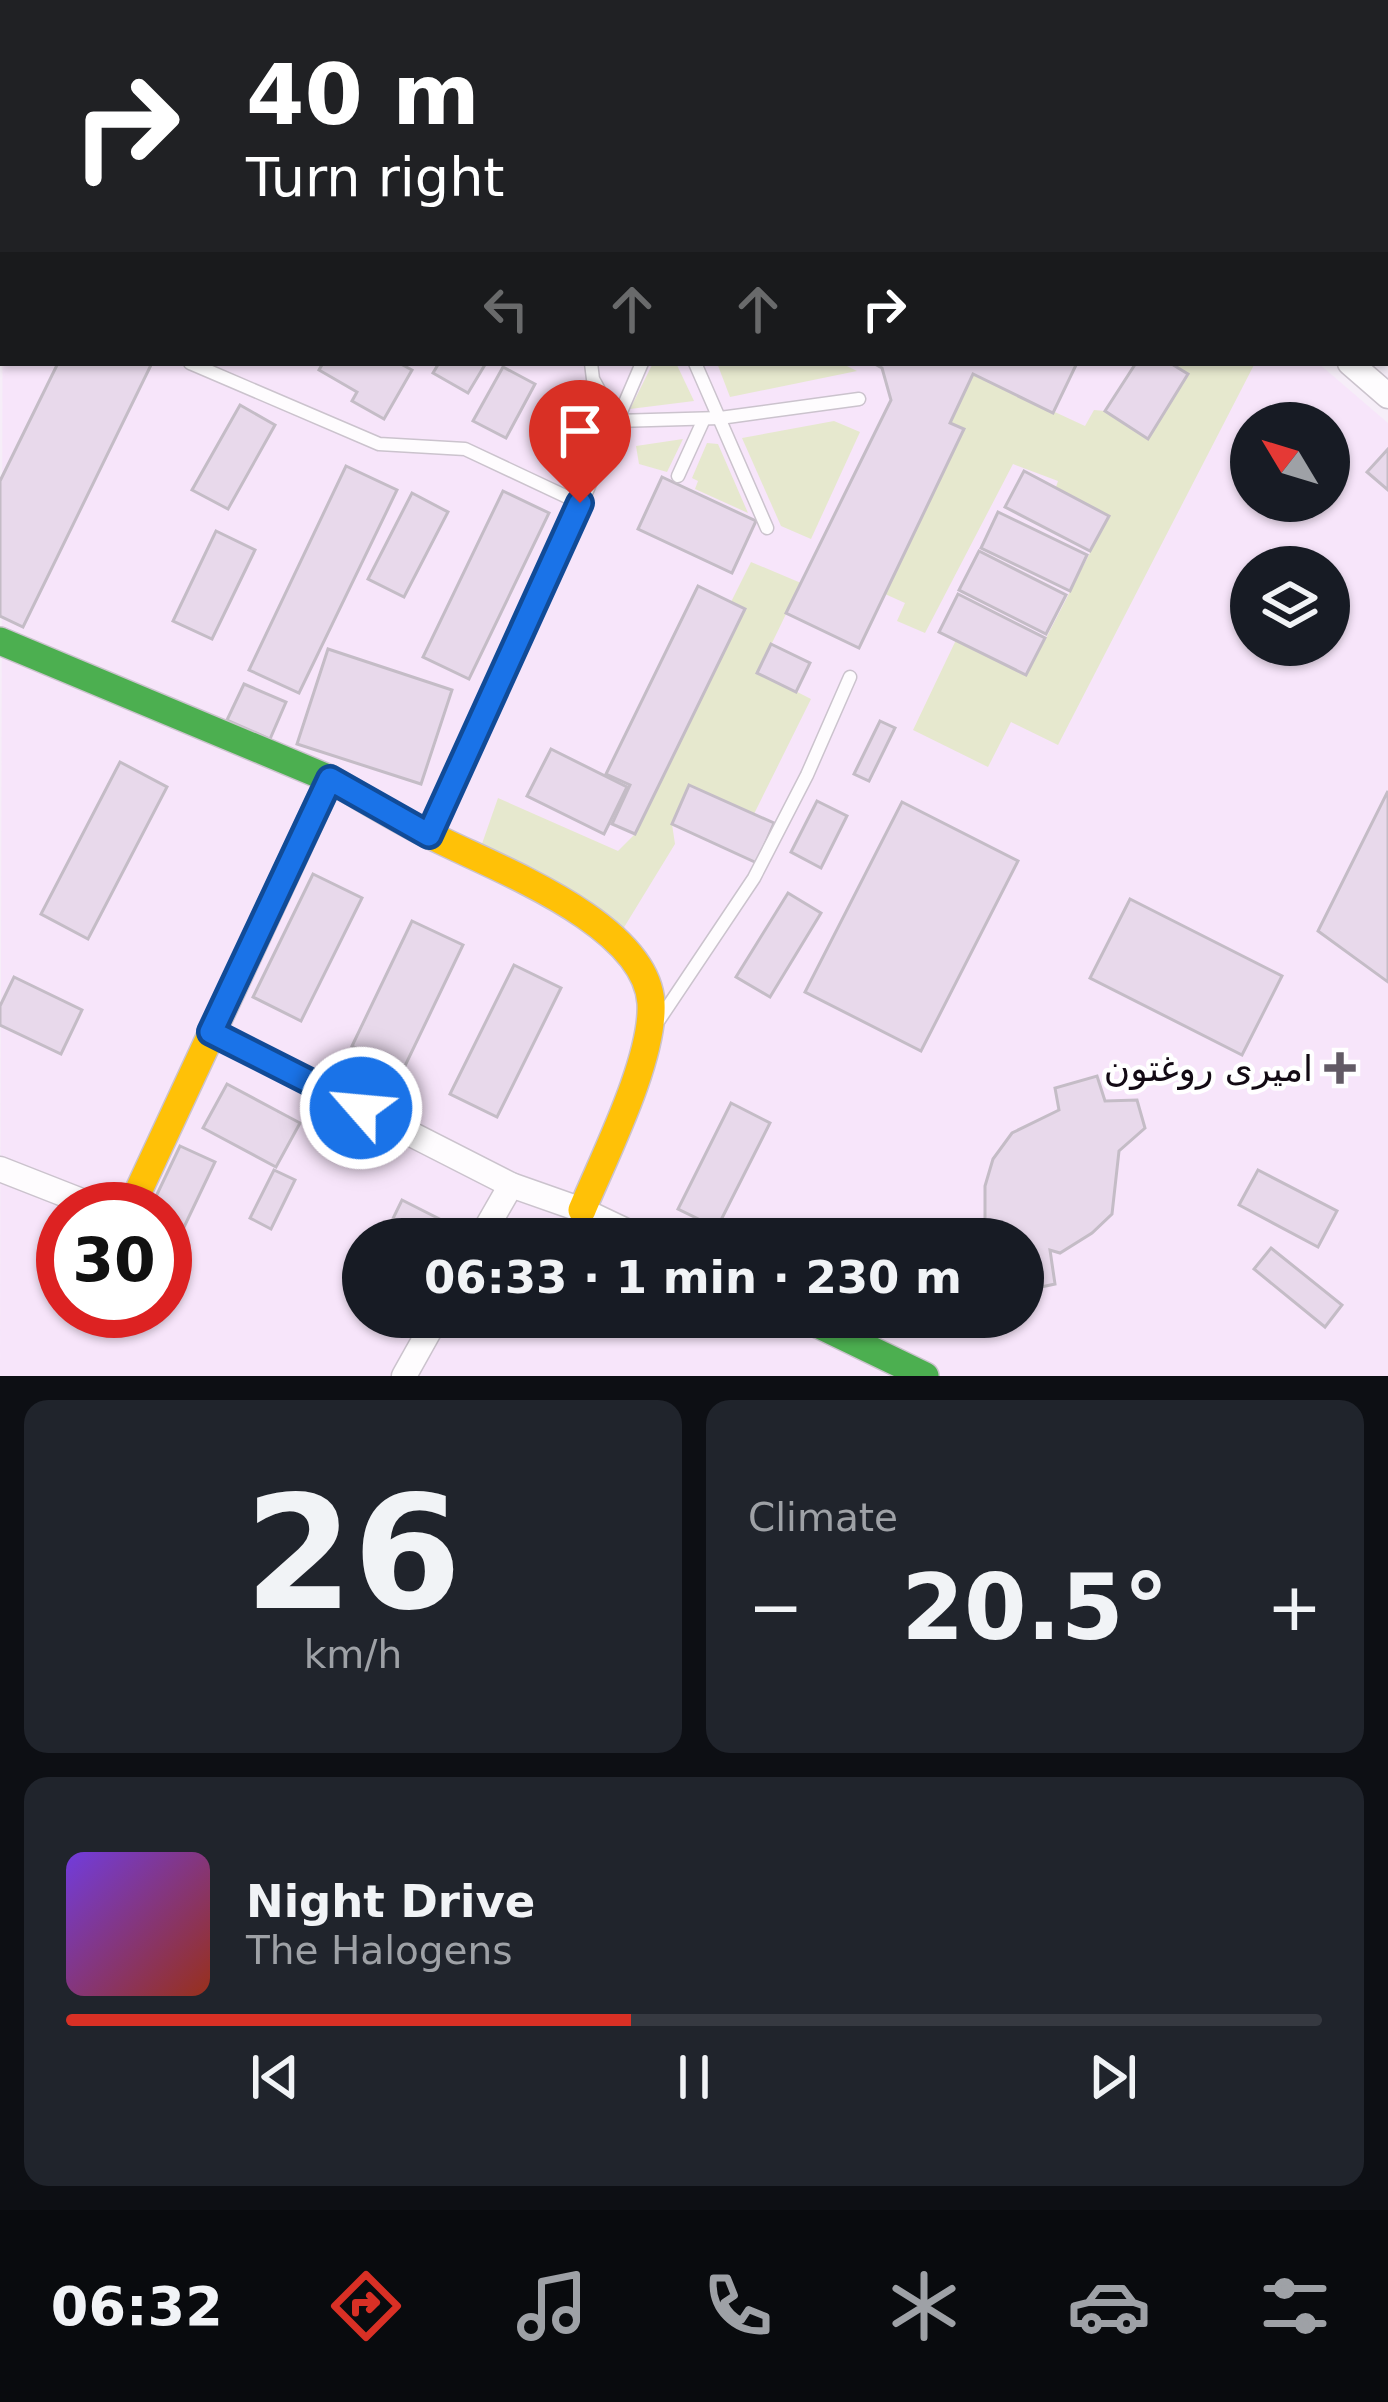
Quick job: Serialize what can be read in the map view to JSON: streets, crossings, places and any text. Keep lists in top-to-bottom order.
{
  "places": {
    "health": ["امیری روغتون"]
  },
  "north": "top left",
  "page": {
    "turn": ["40 m", "Turn right"],
    "limit": "30",
    "trip": "06:33 · 1 min · 230 m",
    "tile": [
      ["26", "km/h"],
      "Climate"
    ],
    "heat": ["−", "20.5°", "+"],
    "song": ["Night Drive", "The Halogens"],
    "tabs": "06:32"
  }
}
